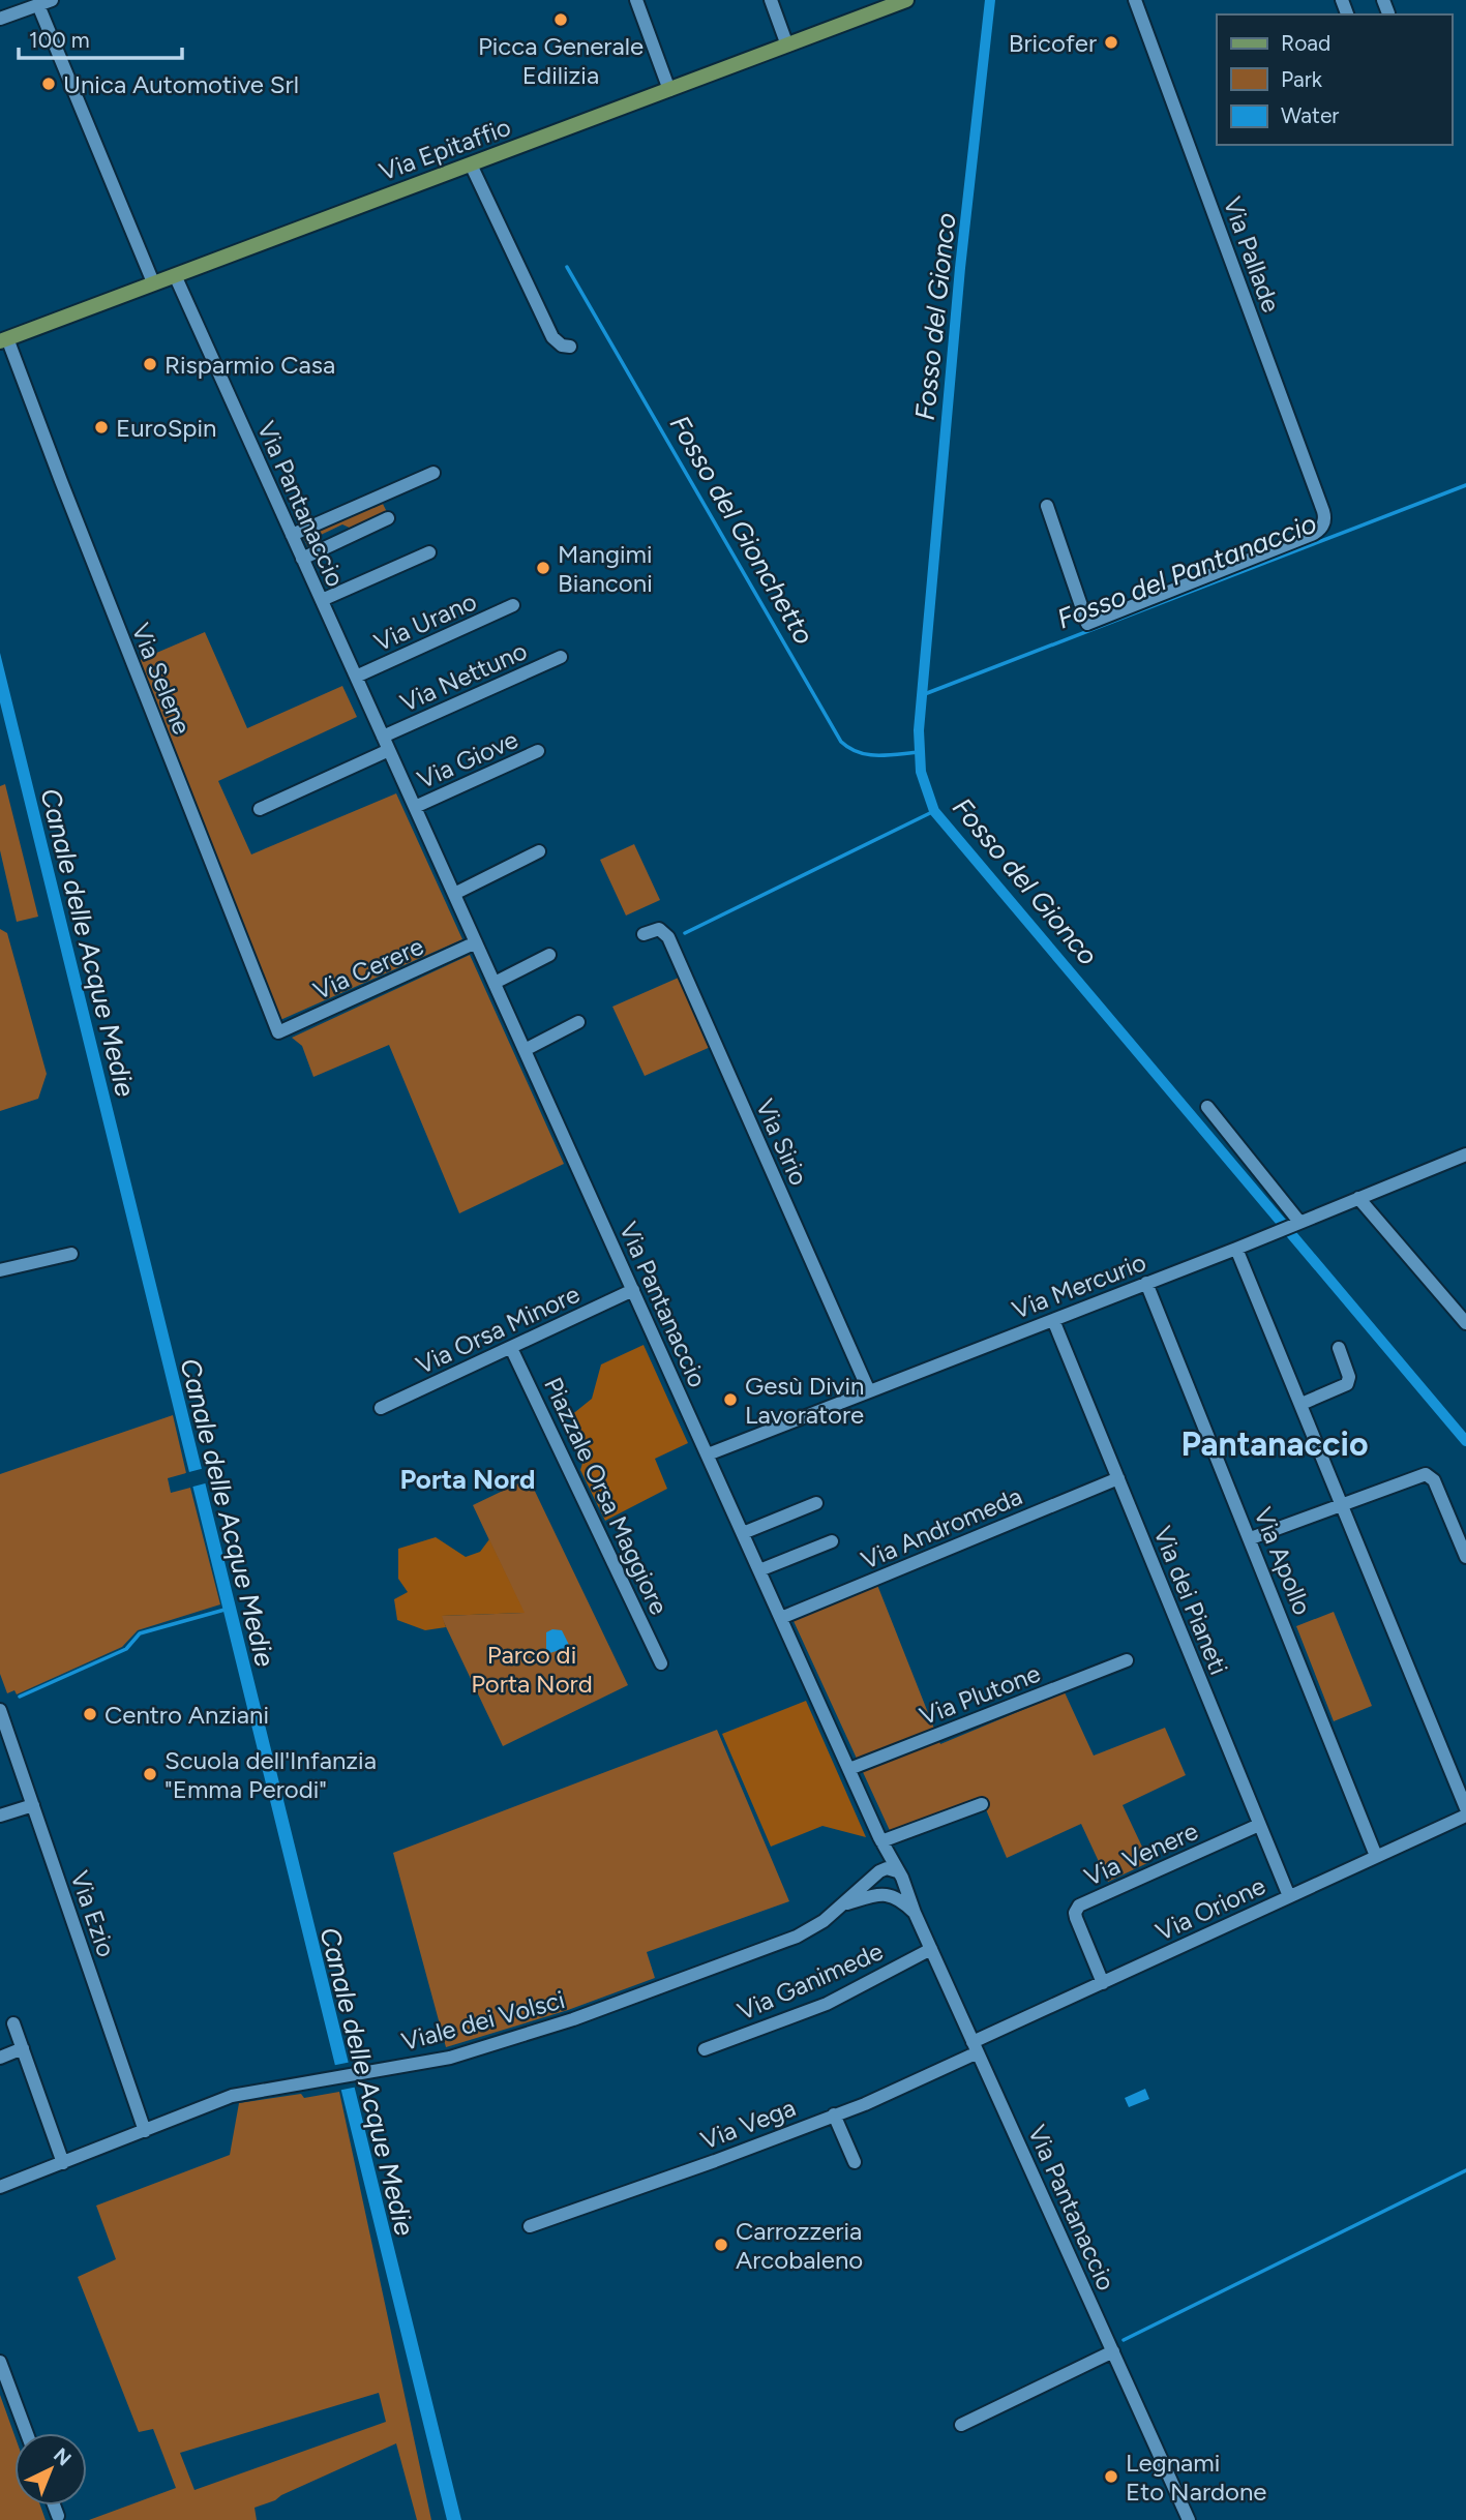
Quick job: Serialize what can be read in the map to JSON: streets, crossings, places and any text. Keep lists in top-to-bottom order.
{
  "streets": {
    "main road": ["Via Epitaffio"],
    "street": [
      "Via Pallade",
      "Via Pantanaccio",
      "Via Urano",
      "Via Nettuno",
      "Via Selene",
      "Via Giove",
      "Via Cerere",
      "Via Sirio",
      "Via Mercurio",
      "Via Orsa Minore",
      "Piazzale Orsa Maggiore",
      "Via Andromeda",
      "Via Apollo",
      "Via dei Pianeti",
      "Via Plutone",
      "Via Venere",
      "Via Orione",
      "Via Ezio",
      "Via Ganimede",
      "Viale dei Volsci",
      "Via Vega"
    ]
  },
  "crossings": [
    ["Via Epitaffio", "Via Pantanaccio"],
    ["Via Epitaffio", "Via Selene"],
    ["Via Pantanaccio", "Via Urano"],
    ["Via Pantanaccio", "Via Nettuno"],
    ["Via Pantanaccio", "Via Giove"],
    ["Via Pantanaccio", "Via Cerere"],
    ["Via Pantanaccio", "Via Mercurio"],
    ["Via Pantanaccio", "Via Orsa Minore"],
    ["Via Pantanaccio", "Via Andromeda"],
    ["Via Pantanaccio", "Via Plutone"],
    ["Via Pantanaccio", "Via Orione"],
    ["Via Pantanaccio", "Via Ganimede"],
    ["Via Pantanaccio", "Viale dei Volsci"],
    ["Via Pantanaccio", "Via Vega"],
    ["Via Selene", "Via Cerere"],
    ["Via Sirio", "Via Mercurio"],
    ["Via Mercurio", "Via Apollo"],
    ["Via Mercurio", "Via dei Pianeti"],
    ["Via Orsa Minore", "Piazzale Orsa Maggiore"],
    ["Via Andromeda", "Via dei Pianeti"],
    ["Via Apollo", "Via Orione"],
    ["Via dei Pianeti", "Via Venere"],
    ["Via dei Pianeti", "Via Orione"],
    ["Via Venere", "Via Orione"],
    ["Via Orione", "Via Vega"],
    ["Via Ezio", "Viale dei Volsci"]
  ],
  "districts": ["Pantanaccio", "Porta Nord"],
  "water": [
    "Fosso del Gionco",
    "Fosso del Gionchetto",
    "Fosso del Pantanaccio",
    "Canale delle Acque Medie"
  ],
  "parks": ["Parco di Porta Nord"],
  "places": [
    "Picca Generale Edilizia",
    "Bricofer",
    "Unica Automotive Srl",
    "Risparmio Casa",
    "EuroSpin",
    "Mangimi Bianconi",
    "Gesù Divin Lavoratore",
    "Centro Anziani",
    "Scuola dell'Infanzia \"Emma Perodi\"",
    "Carrozzeria Arcobaleno",
    "Legnami Eto Nardone"
  ],
  "legend": ["Road", "Park", "Water"],
  "scale_bar": "100 m",
  "north": "top right"
}
